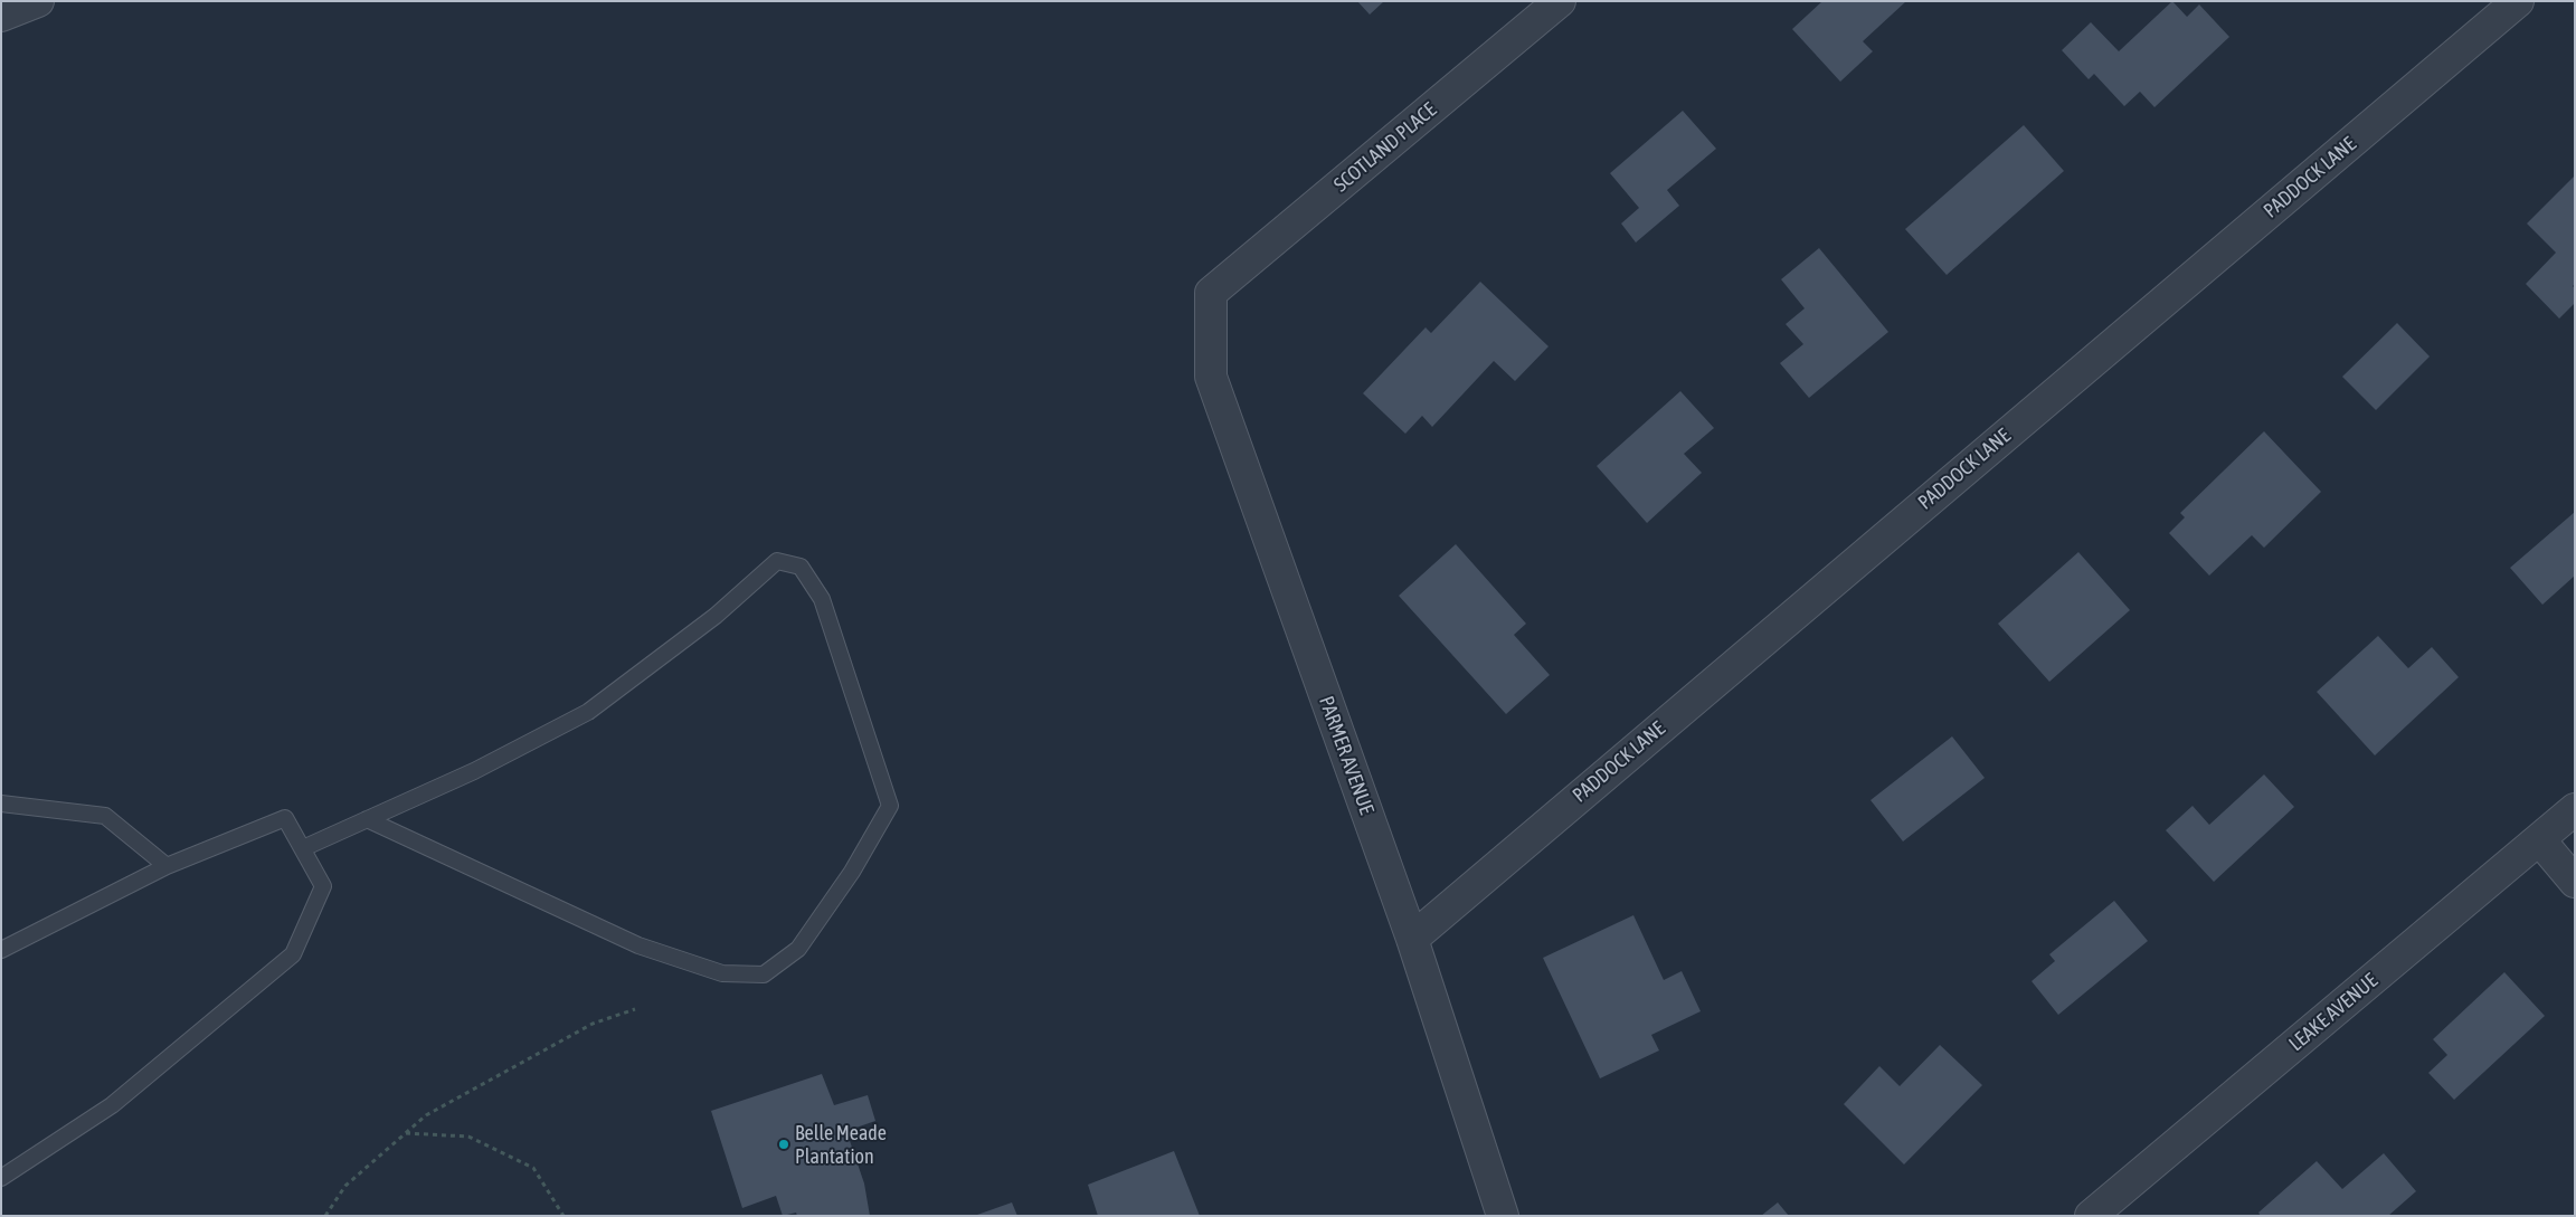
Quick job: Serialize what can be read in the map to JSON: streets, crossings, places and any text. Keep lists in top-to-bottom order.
{
  "streets": {
    "street": [
      "SCOTLAND PLACE",
      "PADDOCK LANE",
      "PARMER AVENUE",
      "LEAKE AVENUE"
    ]
  },
  "crossings": [
    ["SCOTLAND PLACE", "PARMER AVENUE"],
    ["PADDOCK LANE", "PARMER AVENUE"]
  ],
  "places": ["Belle Meade Plantation"]
}
